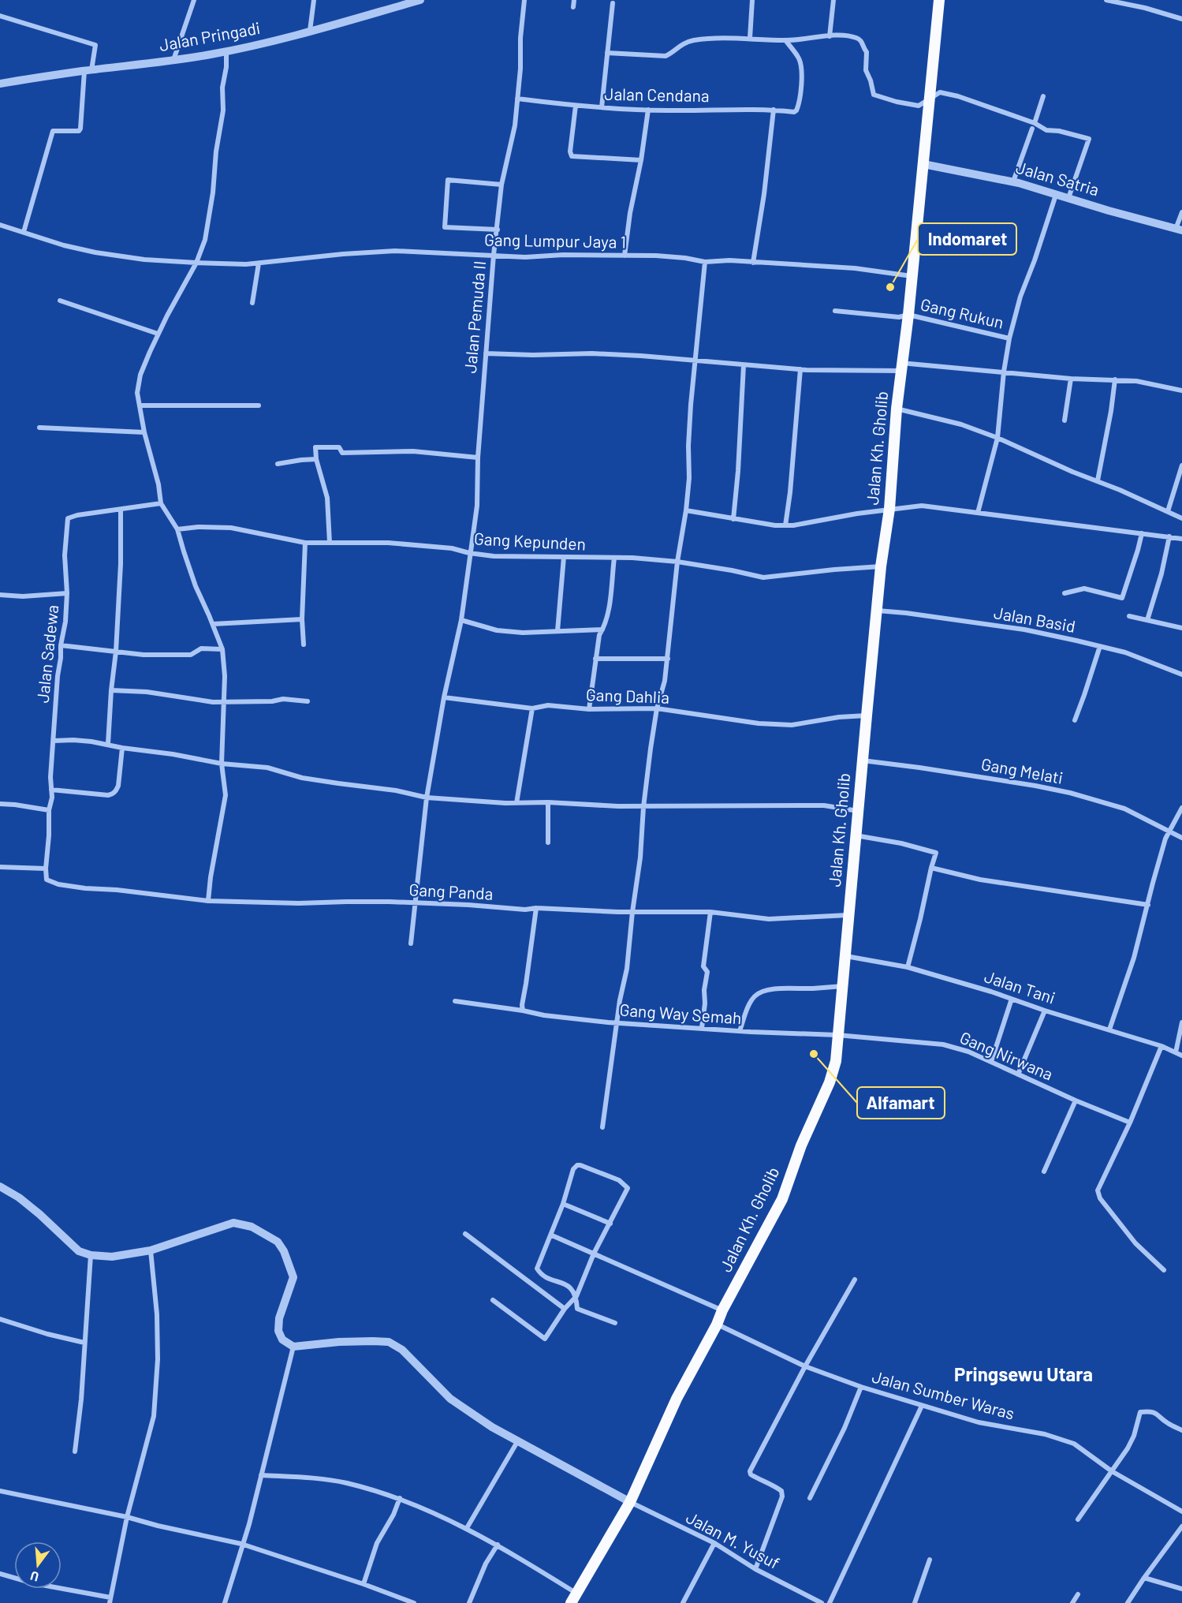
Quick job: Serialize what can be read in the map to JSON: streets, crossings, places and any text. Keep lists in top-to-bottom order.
{
  "streets": {
    "main road": ["Jalan Kh. Gholib"],
    "street": [
      "Jalan Pringadi",
      "Jalan Cendana",
      "Jalan Satria",
      "Gang Lumpur Jaya 1",
      "Gang Rukun",
      "Jalan Pemuda II",
      "Gang Kepunden",
      "Jalan Basid",
      "Jalan Sadewa",
      "Gang Dahlia",
      "Gang Melati",
      "Gang Panda",
      "Jalan Tani",
      "Gang Way Semah",
      "Gang Nirwana",
      "Jalan Sumber Waras",
      "Jalan M. Yusuf"
    ]
  },
  "crossings": [
    ["Jalan Cendana", "Jalan Pemuda II"],
    ["Jalan Satria", "Jalan Kh. Gholib"],
    ["Gang Lumpur Jaya 1", "Jalan Pemuda II"],
    ["Gang Lumpur Jaya 1", "Jalan Kh. Gholib"],
    ["Gang Rukun", "Jalan Kh. Gholib"],
    ["Jalan Pemuda II", "Gang Kepunden"],
    ["Jalan Pemuda II", "Gang Dahlia"],
    ["Jalan Pemuda II", "Gang Panda"],
    ["Jalan Kh. Gholib", "Gang Kepunden"],
    ["Jalan Kh. Gholib", "Jalan Basid"],
    ["Jalan Kh. Gholib", "Gang Dahlia"],
    ["Jalan Kh. Gholib", "Gang Melati"],
    ["Jalan Kh. Gholib", "Gang Panda"],
    ["Jalan Kh. Gholib", "Jalan Tani"],
    ["Jalan Kh. Gholib", "Gang Way Semah"],
    ["Jalan Kh. Gholib", "Gang Nirwana"],
    ["Jalan Kh. Gholib", "Jalan Sumber Waras"],
    ["Jalan Kh. Gholib", "Jalan M. Yusuf"],
    ["Jalan Sadewa", "Gang Panda"],
    ["Gang Way Semah", "Gang Nirwana"]
  ],
  "districts": ["Pringsewu Utara"],
  "places": ["Indomaret", "Alfamart"],
  "north": "bottom"
}
